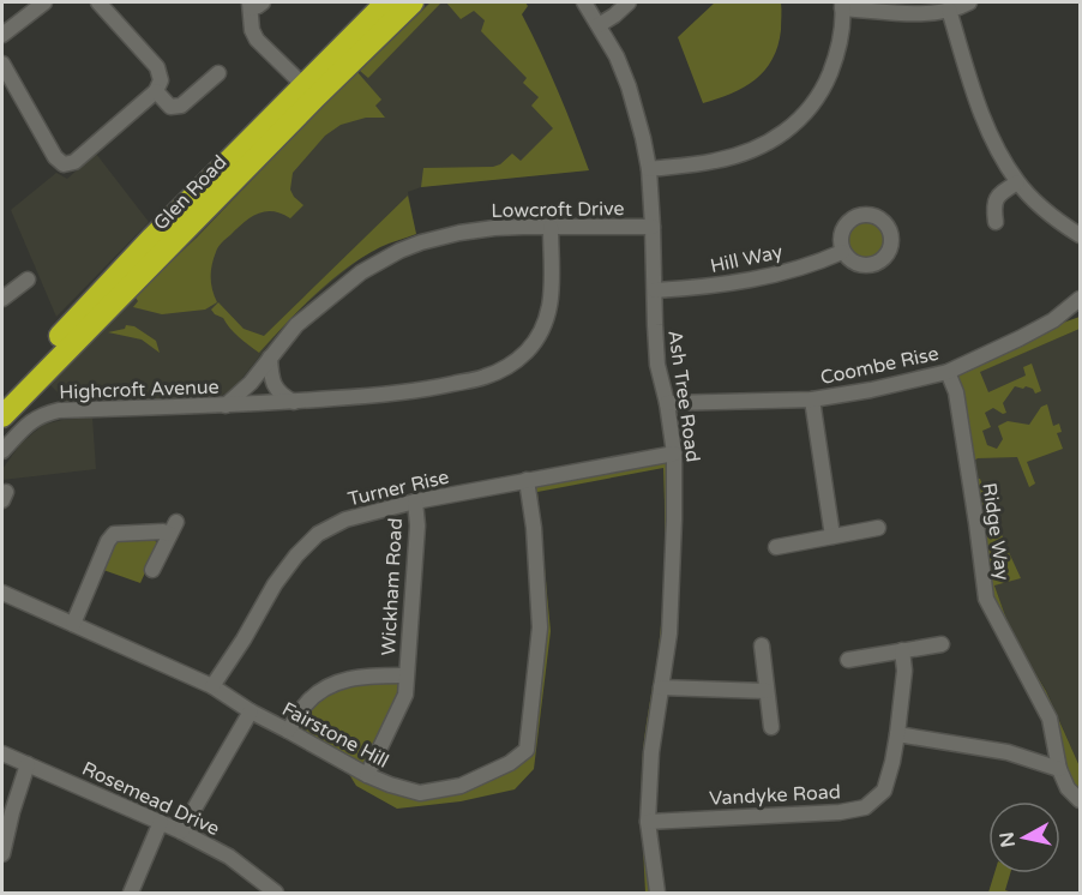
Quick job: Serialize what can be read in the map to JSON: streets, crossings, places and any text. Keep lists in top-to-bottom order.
{
  "streets": {
    "highway": ["Glen Road"],
    "street": [
      "Lowcroft Drive",
      "Hill Way",
      "Coombe Rise",
      "Highcroft Avenue",
      "Ash Tree Road",
      "Turner Rise",
      "Ridge Way",
      "Wickham Road",
      "Fairstone Hill",
      "Vandyke Road",
      "Rosemead Drive"
    ]
  },
  "crossings": [
    ["Lowcroft Drive", "Highcroft Avenue"],
    ["Lowcroft Drive", "Ash Tree Road"],
    ["Hill Way", "Ash Tree Road"],
    ["Coombe Rise", "Ash Tree Road"],
    ["Coombe Rise", "Ridge Way"],
    ["Ash Tree Road", "Turner Rise"],
    ["Ash Tree Road", "Vandyke Road"],
    ["Turner Rise", "Wickham Road"],
    ["Turner Rise", "Fairstone Hill"],
    ["Wickham Road", "Fairstone Hill"]
  ],
  "north": "left"
}
